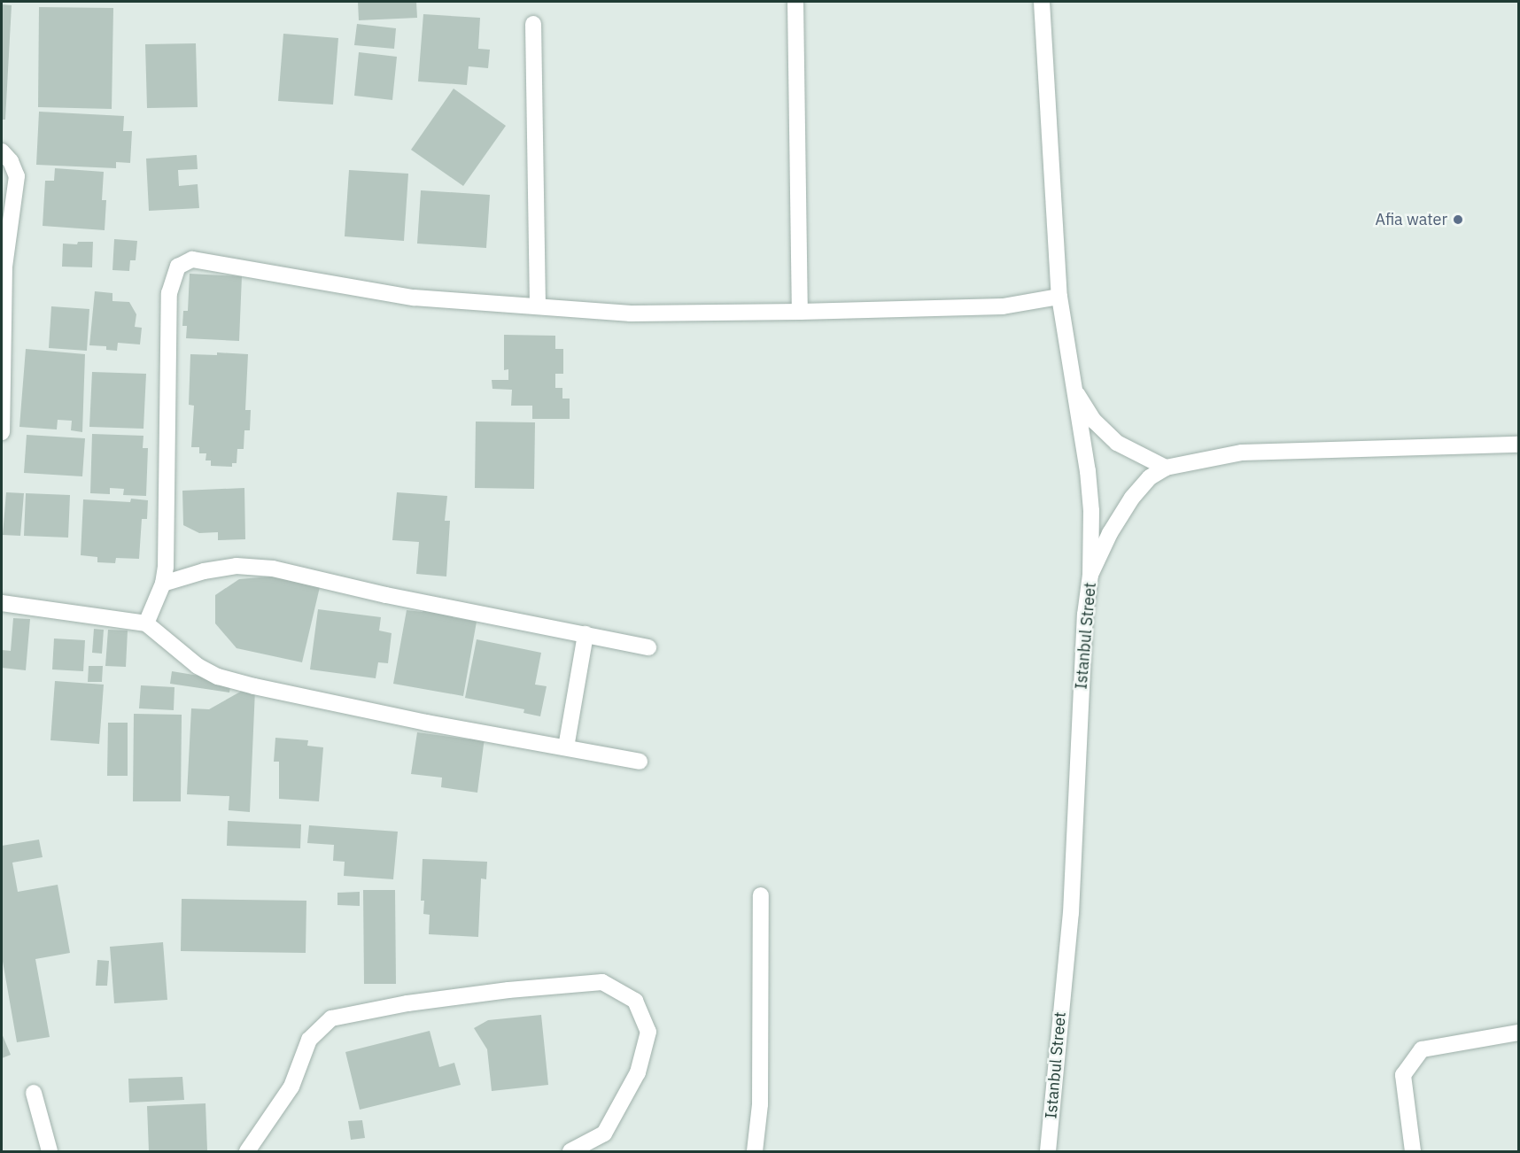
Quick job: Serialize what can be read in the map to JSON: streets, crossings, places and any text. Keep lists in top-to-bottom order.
{
  "streets": {
    "street": ["Istanbul Street"]
  },
  "places": ["Afia water"]
}
